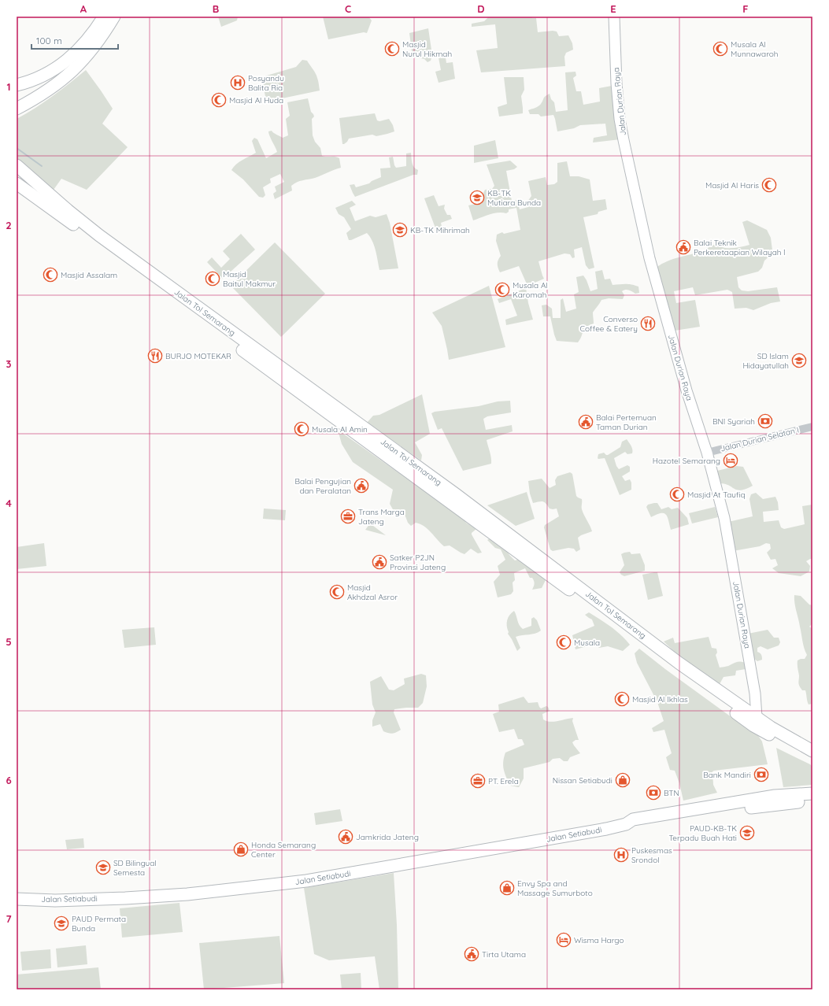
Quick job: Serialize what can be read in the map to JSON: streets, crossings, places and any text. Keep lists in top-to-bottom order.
{
  "streets": {
    "highway": ["Jalan Tol Semarang", "Jalan Setiabudi"],
    "main road": ["Jalan Durian Raya"],
    "street": ["Jalan Durian Selatan I"]
  },
  "crossings": [
    ["Jalan Durian Raya", "Jalan Tol Semarang"],
    ["Jalan Durian Raya", "Jalan Durian Selatan I"]
  ],
  "places": {
    "mosque": [
      "Masjid Nurul Hikmah",
      "Musala Al Munnawaroh",
      "Masjid Al Huda",
      "Masjid Al Haris",
      "Masjid Assalam",
      "Masjid Baitul Makmur",
      "Musala Al Karomah",
      "Musala Al Amin",
      "Masjid At Taufiq",
      "Masjid Akhdzal Asror",
      "Musala",
      "Masjid Al Ikhlas"
    ],
    "hospital": ["Posyandu Balita Ria", "Puskesmas Srondol"],
    "school or university": [
      "KB-TK Mutiara Bunda",
      "KB-TK Mihrimah",
      "SD Islam Hidayatullah",
      "PAUD-KB-TK Terpadu Buah Hati",
      "SD Bilingual Semesta",
      "PAUD Permata Bunda"
    ],
    "public building": [
      "Balai Teknik Perkeretaapian Wilayah I",
      "Balai Pertemuan Taman Durian",
      "Balai Pengujian dan Peralatan",
      "Satker P2JN Provinsi Jateng",
      "Jamkrida Jateng",
      "Tirta Utama"
    ],
    "restaurant": ["Converso Coffee & Eatery", "BURJO MOTEKAR"],
    "bank": ["BNI Syariah", "Bank Mandiri", "BTN"],
    "hotel": ["Hazotel Semarang", "Wisma Hargo"],
    "office": ["Trans Marga Jateng", "PT. Erela"],
    "shop": ["Nissan Setiabudi", "Honda Semarang Center", "Envy Spa and Massage Sumurboto"]
  },
  "scale_bar": "100 m",
  "grid": {
    "columns": [
      "A",
      "B",
      "C",
      "D",
      "E",
      "F"
    ],
    "rows": [
      "1",
      "2",
      "3",
      "4",
      "5",
      "6",
      "7"
    ]
  }
}
